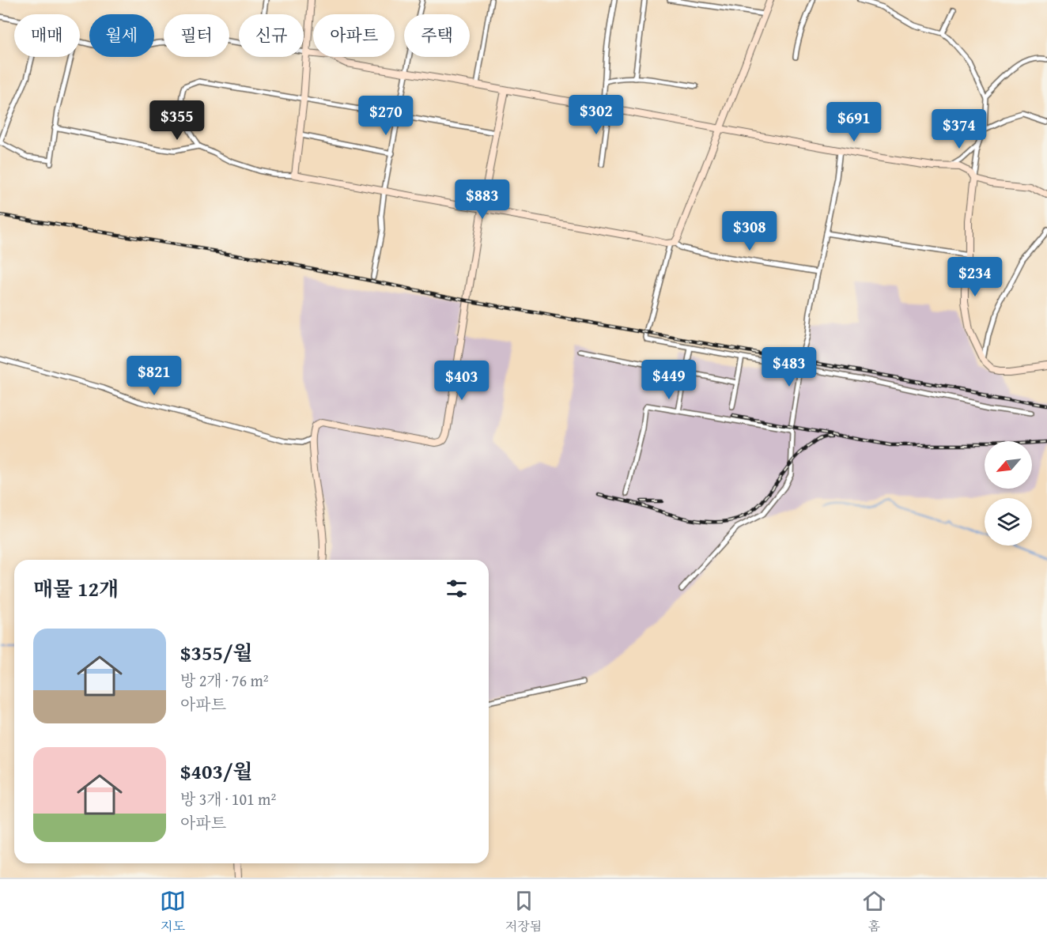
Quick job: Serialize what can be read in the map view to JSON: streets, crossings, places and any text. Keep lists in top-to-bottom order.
{
  "north": "bottom left",
  "page": {
    "chip": [
      "매매",
      "월세",
      "필터",
      "신규",
      "아파트",
      "주택"
    ],
    "price": [
      "$302",
      "$270",
      "$355",
      "$691",
      "$374",
      "$883",
      "$308",
      "$234",
      "$483",
      "$821",
      "$449",
      "$403"
    ],
    "heading": "매물 12개",
    "list": [
      {
        "name": "$355/월",
        "note": "방 2개 · 76 m² · 아파트"
      },
      {
        "name": "$403/월",
        "note": "방 3개 · 101 m² · 아파트"
      }
    ],
    "tabs": ["지도", "저장됨", "홈"]
  }
}
